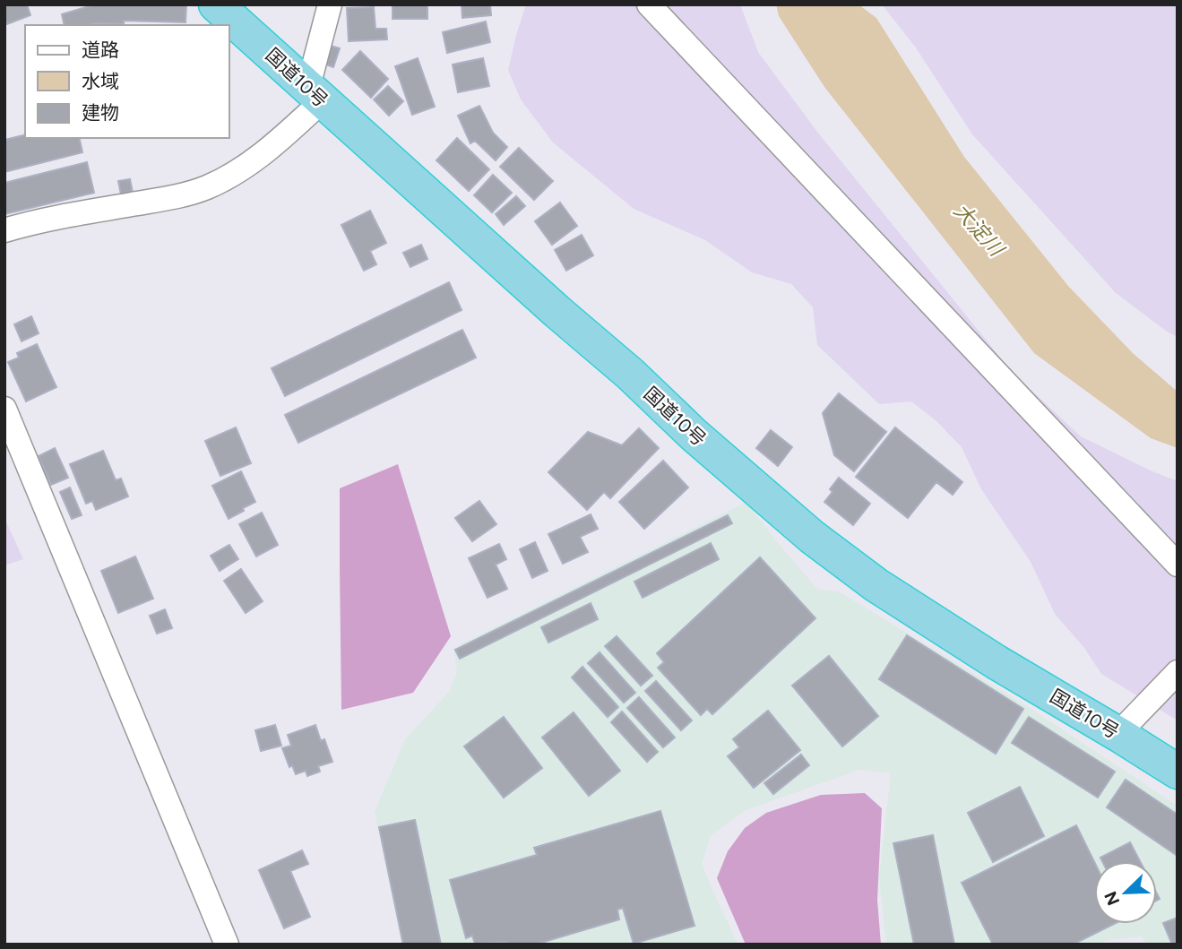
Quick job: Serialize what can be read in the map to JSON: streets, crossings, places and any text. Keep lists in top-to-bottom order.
{
  "streets": {
    "highway": ["国道10号"]
  },
  "water": ["大淀川"],
  "legend": ["道路", "水域", "建物"],
  "north": "bottom left"
}
